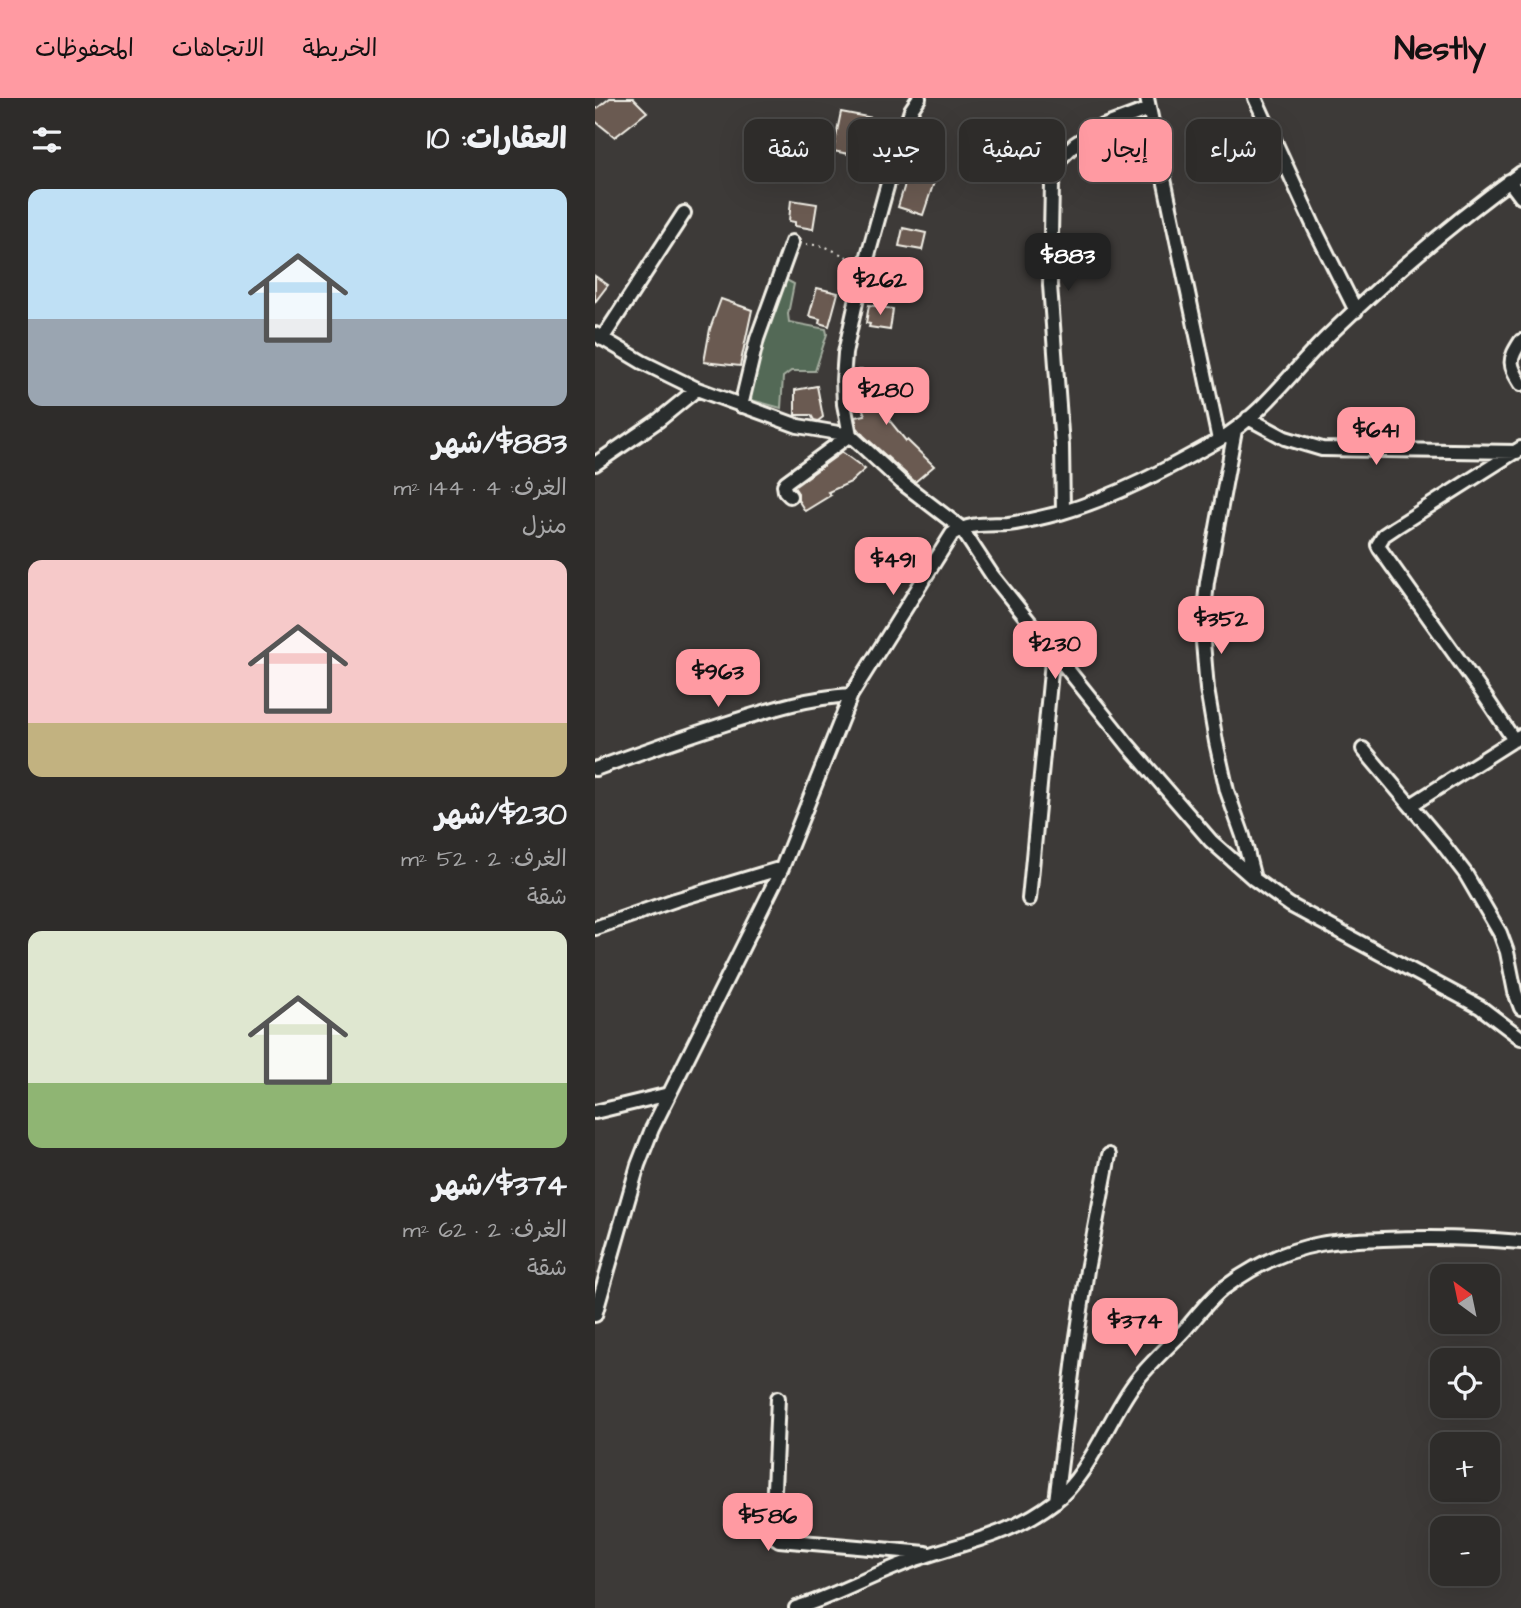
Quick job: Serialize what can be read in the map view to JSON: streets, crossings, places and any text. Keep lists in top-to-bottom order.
{
  "north": "top left",
  "page": {
    "header": "Nestly",
    "nav": ["الخريطة", "الاتجاهات", "المحفوظات"],
    "heading": "العقارات: 10",
    "chip": [
      "شراء",
      "إيجار",
      "تصفية",
      "جديد",
      "شقة"
    ],
    "list": [
      {
        "name": "$883/شهر",
        "note": "الغرف: 4 · 144 m² · منزل"
      },
      {
        "name": "$230/شهر",
        "note": "الغرف: 2 · 52 m² · شقة"
      },
      {
        "name": "$374/شهر",
        "note": "الغرف: 2 · 62 m² · شقة"
      }
    ],
    "price": [
      "$883",
      "$262",
      "$280",
      "$641",
      "$491",
      "$352",
      "$230",
      "$963",
      "$374",
      "$586"
    ],
    "map_buttons": ["+", "−"]
  }
}
